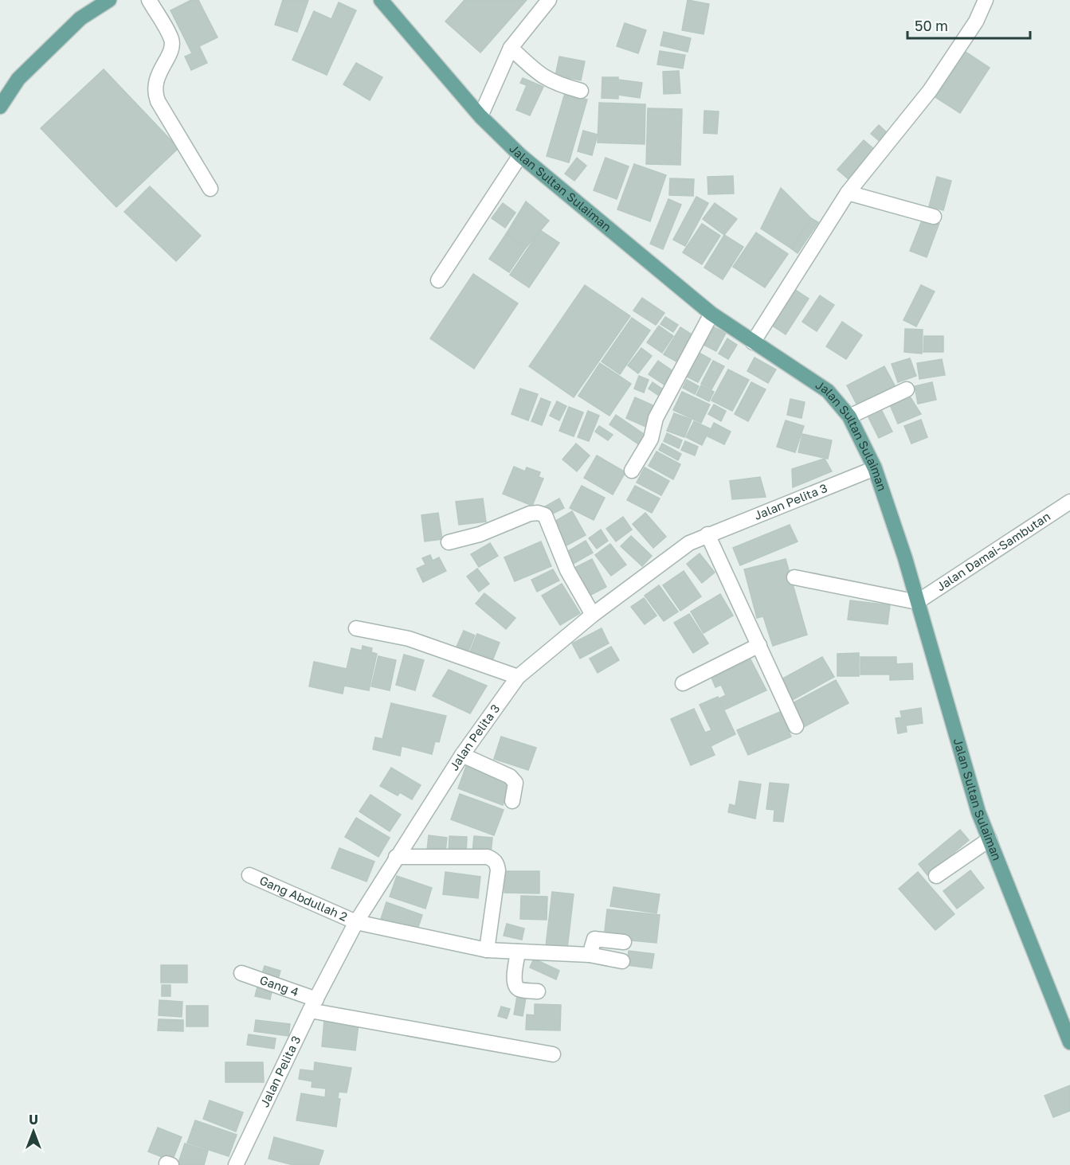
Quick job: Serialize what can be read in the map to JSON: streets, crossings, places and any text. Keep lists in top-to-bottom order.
{
  "streets": {
    "main road": ["Jalan Sultan Sulaiman"],
    "street": [
      "Jalan Pelita 3",
      "Jalan Damai-Sambutan",
      "Gang Abdullah 2",
      "Gang 4"
    ]
  },
  "crossings": [
    ["Jalan Sultan Sulaiman", "Jalan Pelita 3"],
    ["Jalan Sultan Sulaiman", "Jalan Damai-Sambutan"],
    ["Jalan Pelita 3", "Gang Abdullah 2"],
    ["Jalan Pelita 3", "Gang 4"]
  ],
  "scale_bar": "50 m",
  "north": "top"
}
